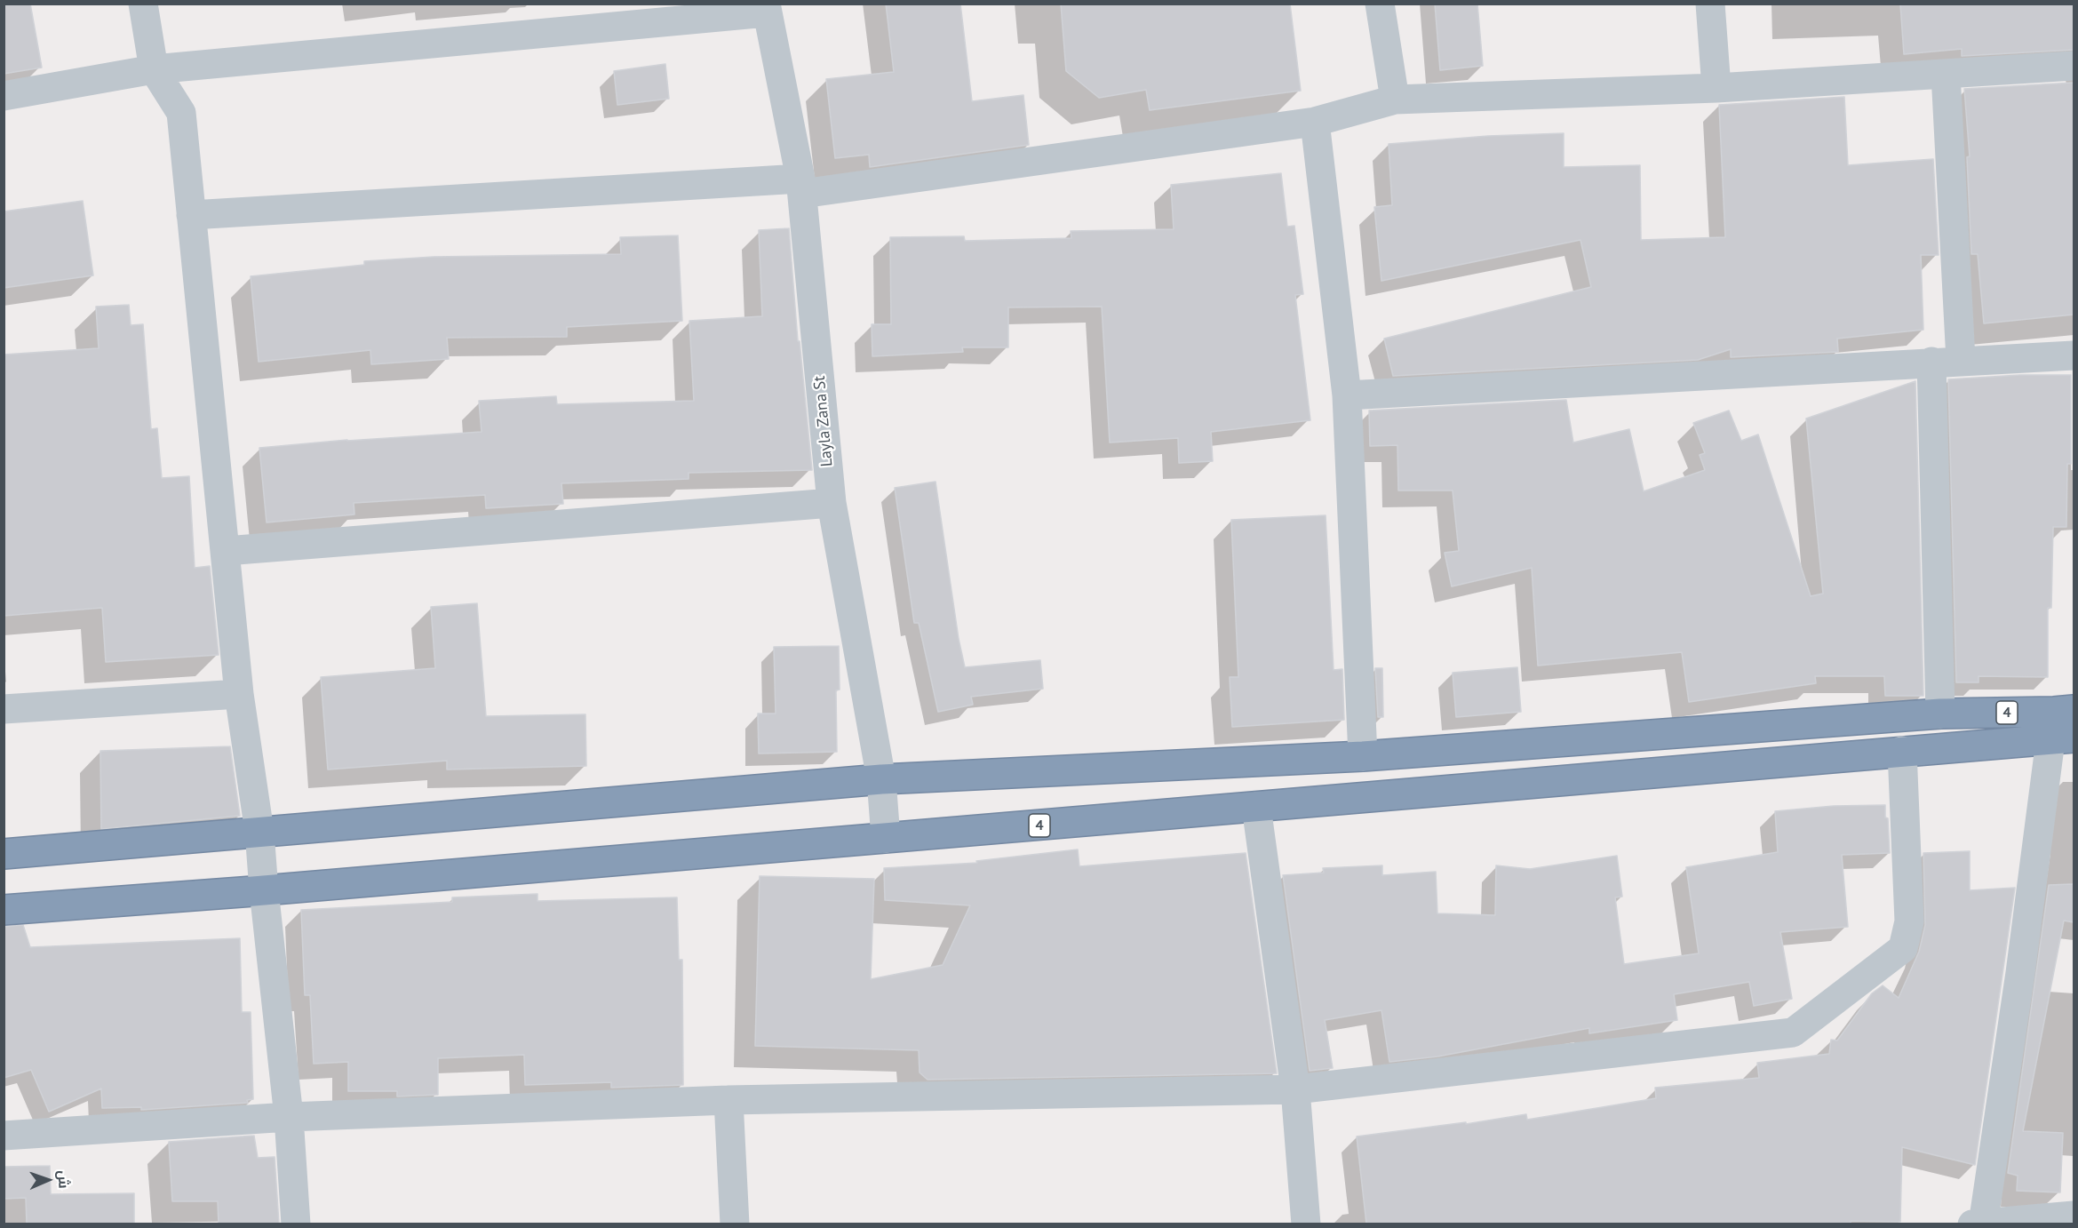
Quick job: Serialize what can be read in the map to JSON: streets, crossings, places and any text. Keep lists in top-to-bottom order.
{
  "streets": {
    "highway": ["4"],
    "street": ["Layla Zana St"]
  },
  "crossings": [
    ["Layla Zana St", "4"]
  ],
  "north": "right"
}
